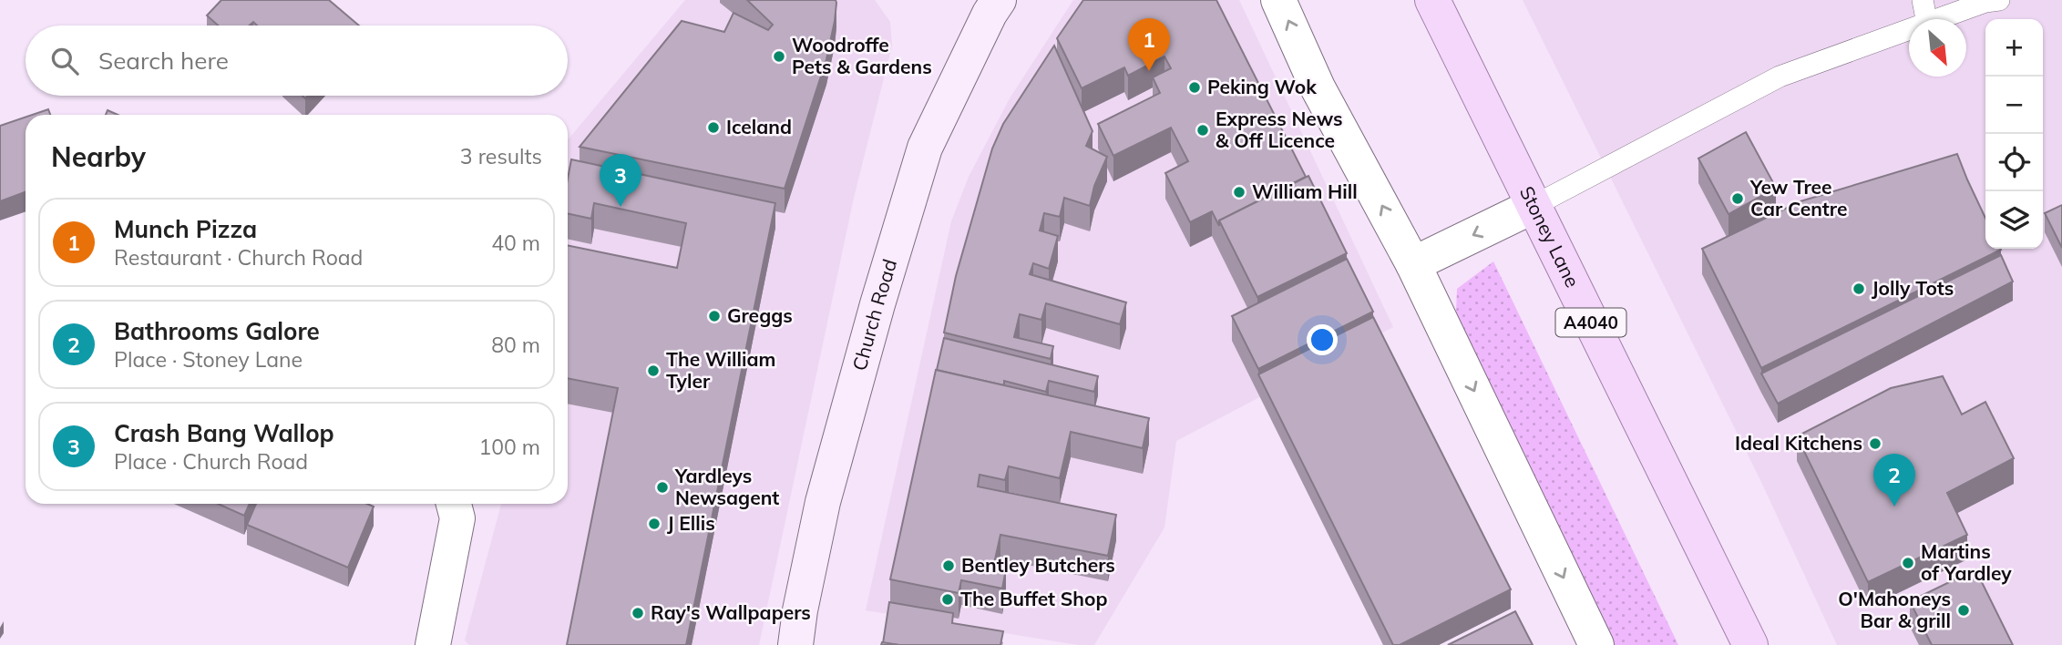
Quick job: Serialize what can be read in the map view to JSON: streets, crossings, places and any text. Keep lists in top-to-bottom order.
{
  "streets": {
    "main road": ["Stoney Lane", "A4040"],
    "street": ["Church Road"]
  },
  "places": [
    "Woodroffe Pets & Gardens",
    "Peking Wok",
    "Iceland",
    "Express News & Off Licence",
    "William Hill",
    "Yew Tree Car Centre",
    "Jolly Tots",
    "Greggs",
    "The William Tyler",
    "Ideal Kitchens",
    "Yardleys Newsagent",
    "J Ellis",
    "Martins of Yardley",
    "Bentley Butchers",
    "The Buffet Shop",
    "O'Mahoneys Bar & grill",
    "Ray's Wallpapers"
  ],
  "north": "bottom right",
  "page": {
    "pins": ["1", "3", "2"],
    "map_buttons": ["+", "−"],
    "search": "Search here",
    "heading": ["Nearby", "3 results"],
    "list": [
      {
        "mark": "1",
        "name": "Munch Pizza",
        "note": "Restaurant · Church Road",
        "value": "40 m"
      },
      {
        "mark": "2",
        "name": "Bathrooms Galore",
        "note": "Place · Stoney Lane",
        "value": "80 m"
      },
      {
        "mark": "3",
        "name": "Crash Bang Wallop",
        "note": "Place · Church Road",
        "value": "100 m"
      }
    ]
  }
}
